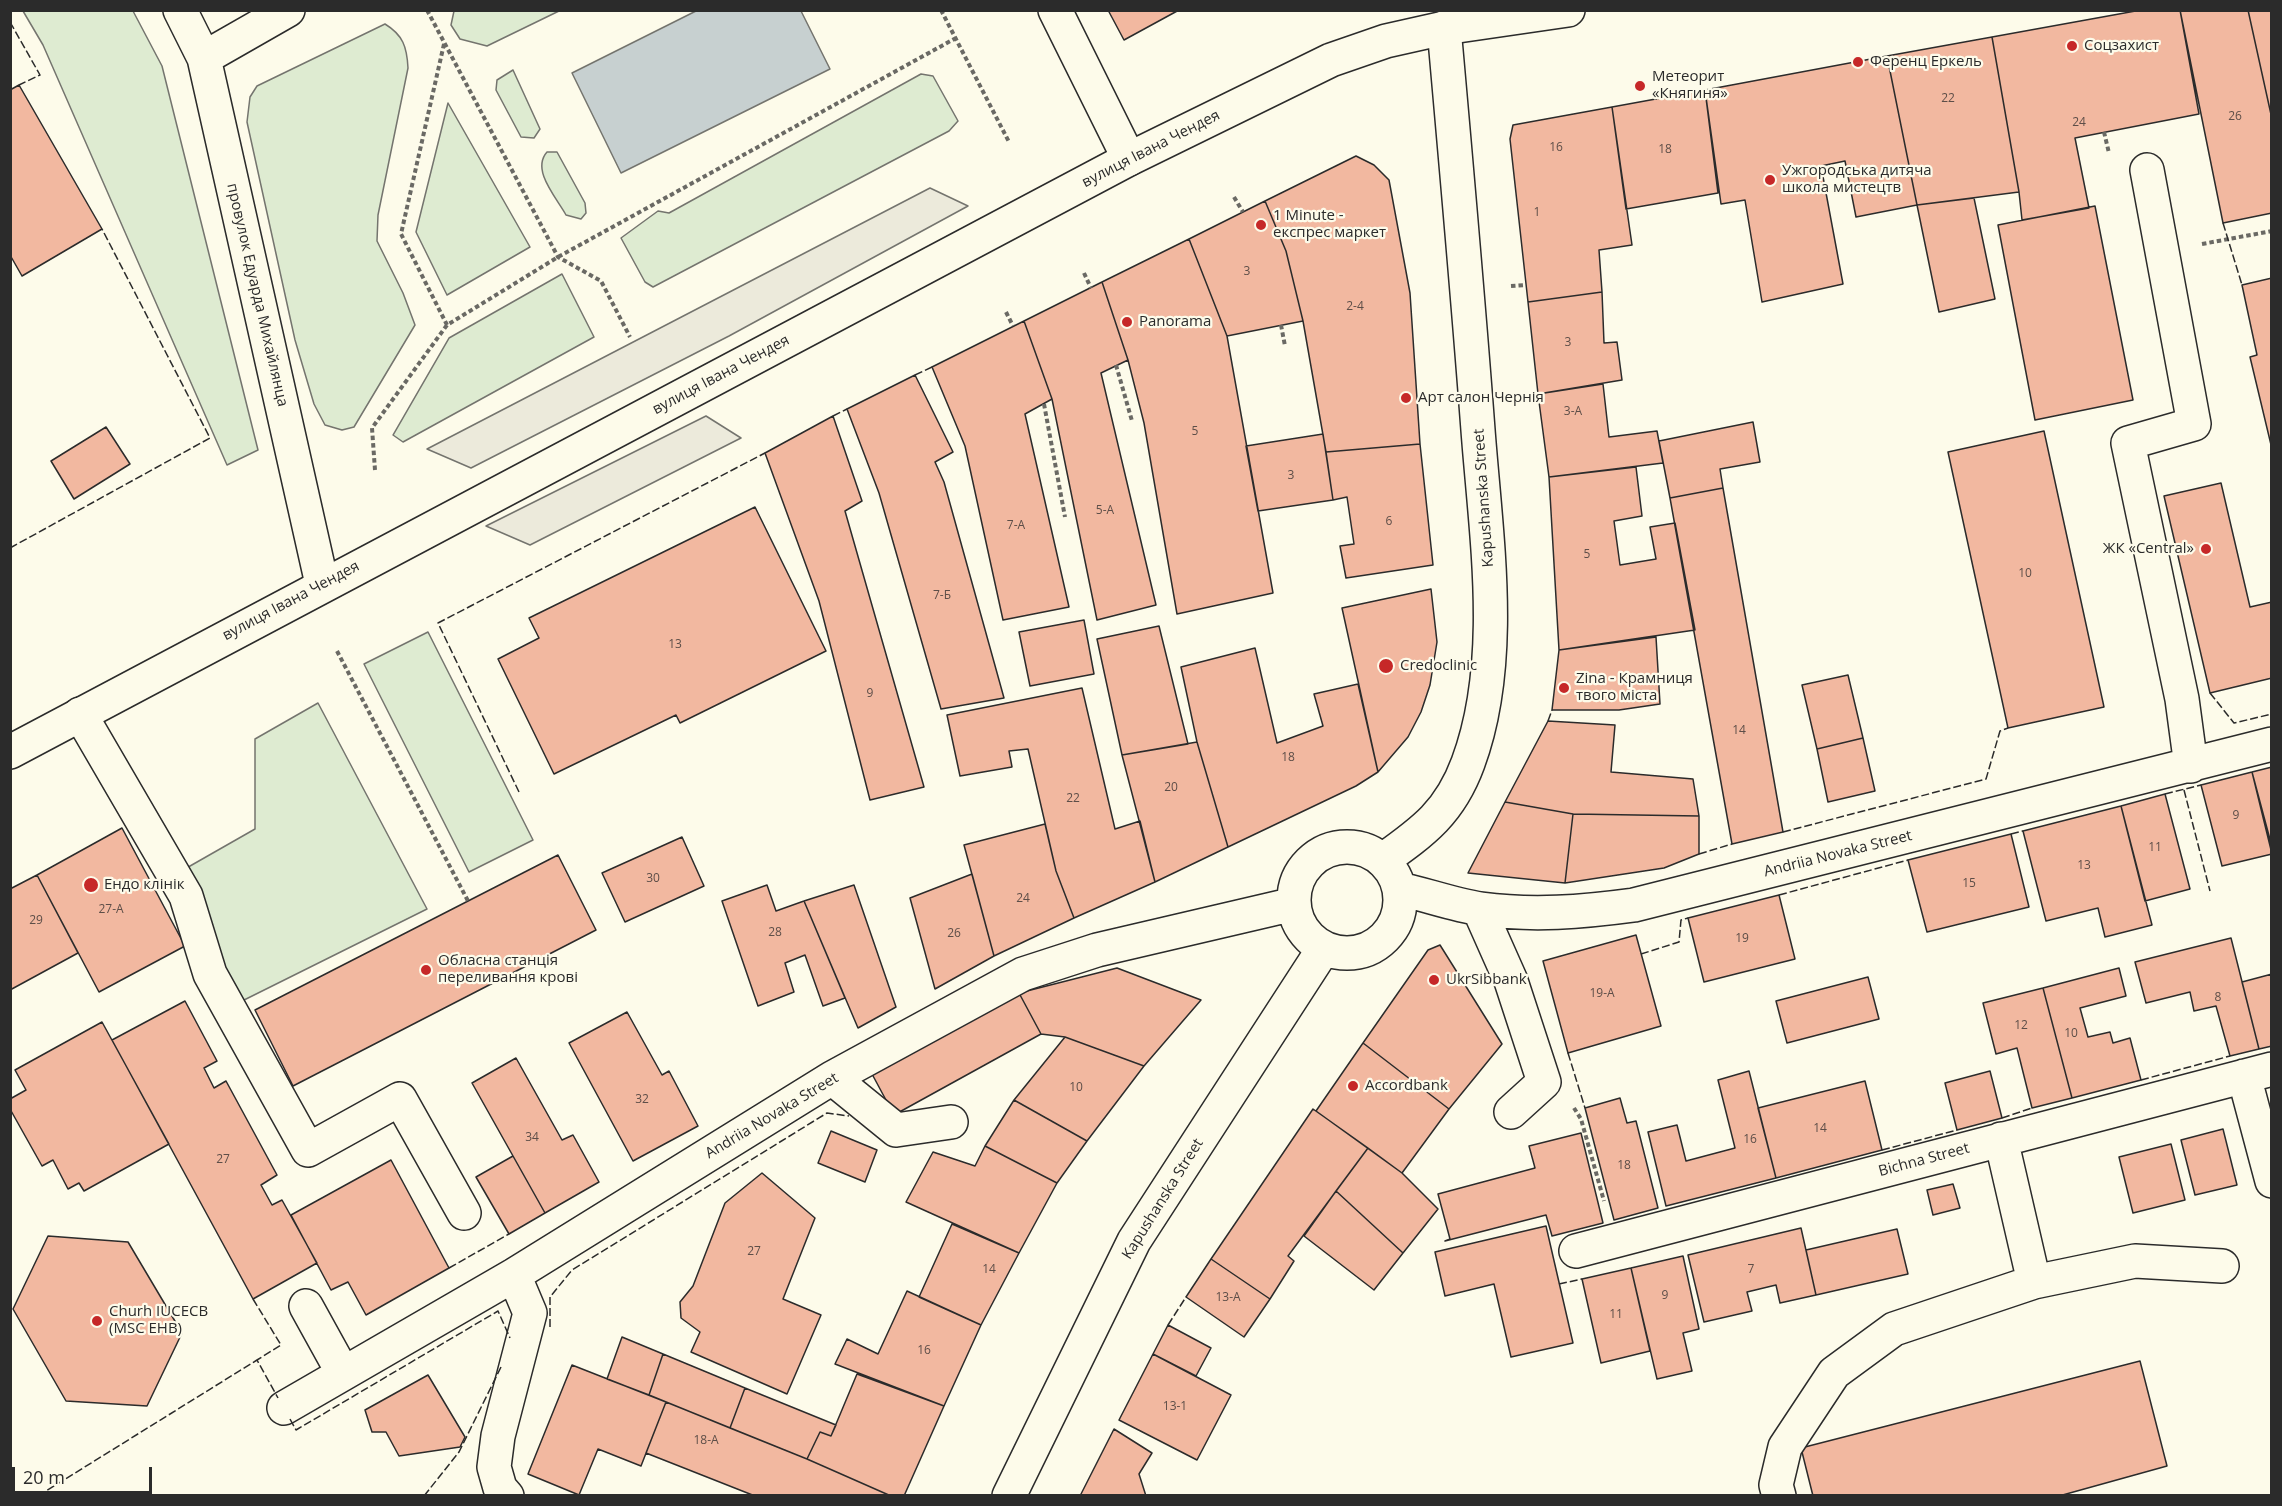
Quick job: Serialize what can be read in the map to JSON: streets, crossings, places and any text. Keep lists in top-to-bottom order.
{
  "streets": {
    "street": [
      "вулиця Івана Чендея",
      "провулок Едуарда Михайлянца",
      "Kapushanska Street",
      "Andriia Novaka Street",
      "Bichna Street"
    ]
  },
  "crossings": [
    ["вулиця Івана Чендея", "провулок Едуарда Михайлянца"],
    ["вулиця Івана Чендея", "Kapushanska Street"],
    ["Kapushanska Street", "Andriia Novaka Street"]
  ],
  "places": [
    "Соцзахист",
    "Ференц Еркель",
    "Метеорит «Княгиня»",
    "Ужгородська дитяча школа мистецтв",
    "1 Minute - експрес маркет",
    "Panorama",
    "Арт салон Чернія",
    "ЖК «Central»",
    "Credoclinic",
    "Zina - Крамниця твого міста",
    "Ендо клінік",
    "Обласна станція переливання крові",
    "UkrSibbank",
    "Accordbank",
    "Churh IUCECB (MSC EHB)"
  ],
  "house_numbers": [
    "22",
    "26",
    "24",
    "16",
    "18",
    "1",
    "3",
    "2-4",
    "3",
    "3-А",
    "5",
    "3",
    "5-А",
    "6",
    "7-А",
    "5",
    "10",
    "7-Б",
    "13",
    "9",
    "14",
    "18",
    "20",
    "22",
    "9",
    "11",
    "13",
    "30",
    "15",
    "24",
    "27-А",
    "29",
    "28",
    "26",
    "19",
    "19-А",
    "8",
    "12",
    "10",
    "10",
    "32",
    "14",
    "34",
    "16",
    "27",
    "18",
    "27",
    "14",
    "7",
    "9",
    "13-А",
    "11",
    "16",
    "13-1",
    "18-А"
  ],
  "scale_bar": "20 m"
}
